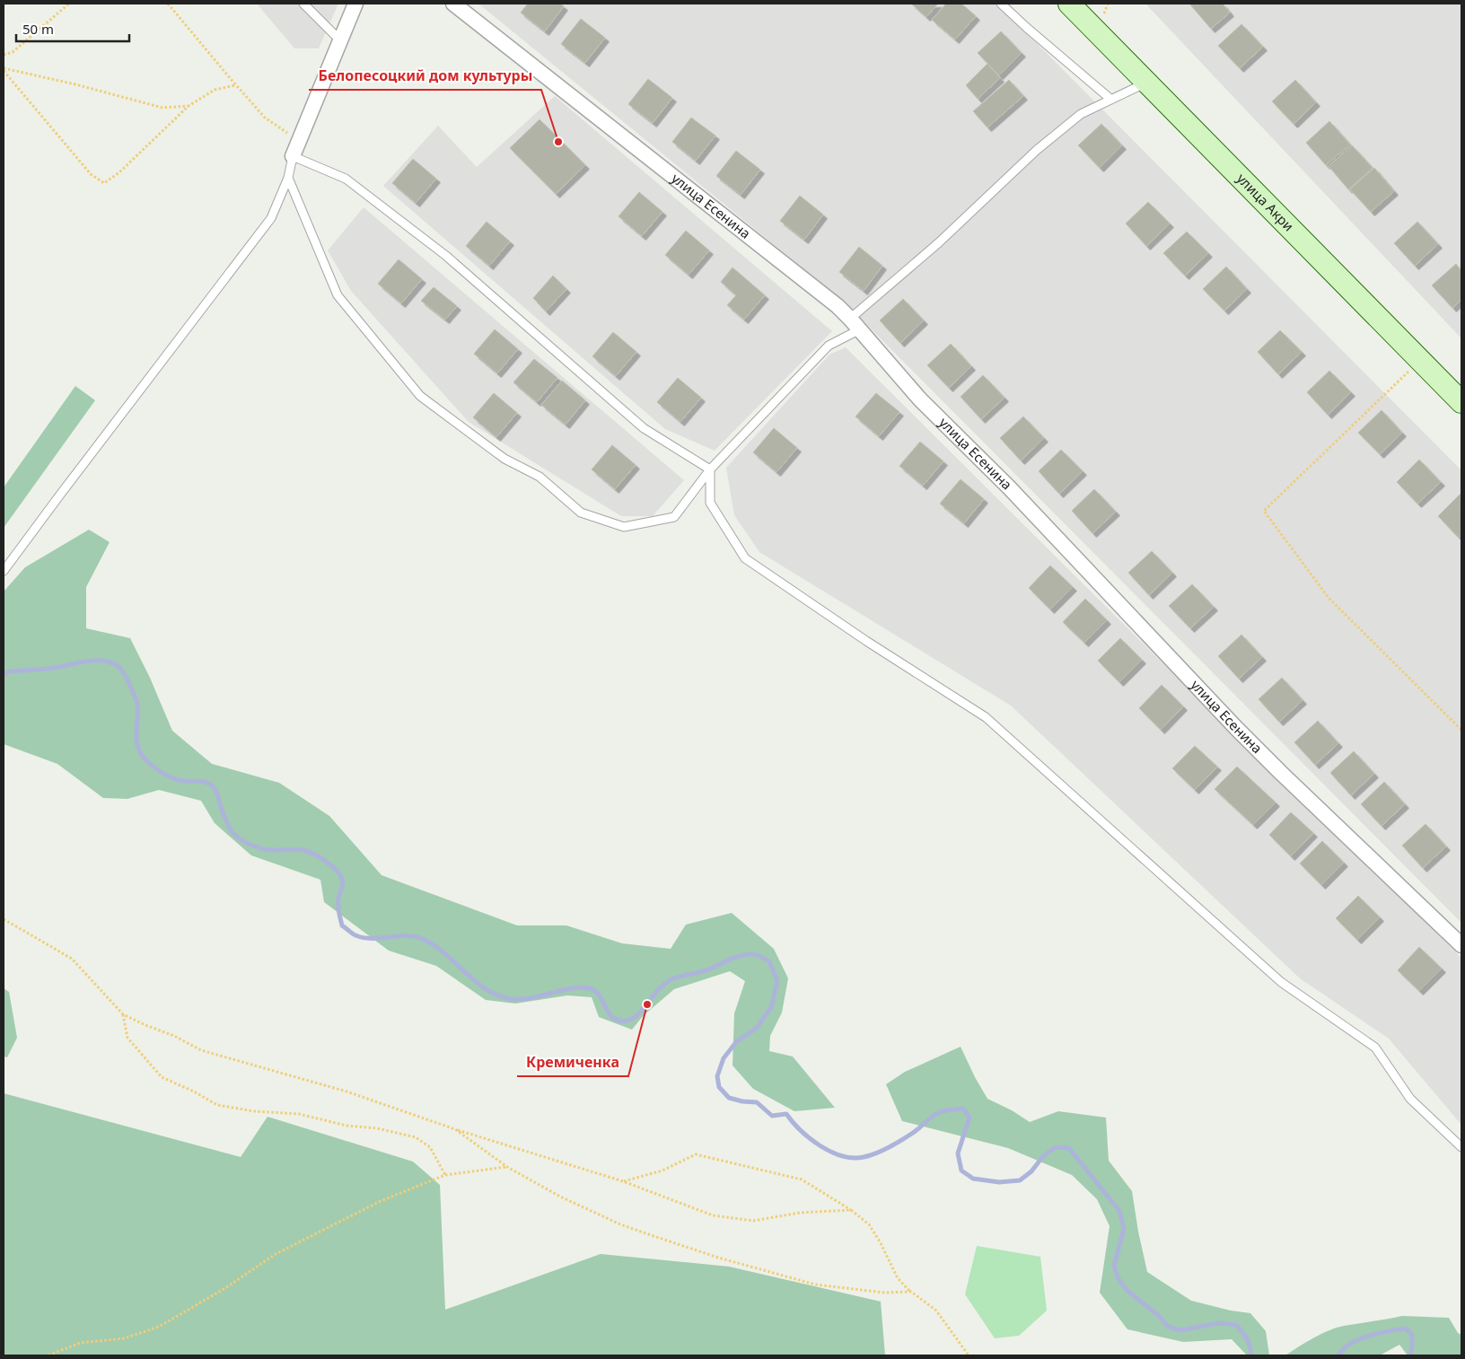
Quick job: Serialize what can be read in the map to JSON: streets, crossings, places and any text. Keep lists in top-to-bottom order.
{
  "streets": {
    "main road": ["улица Акри"],
    "street": ["улица Есенина"]
  },
  "places": ["Белопесоцкий дом культуры", "Кремиченка"],
  "scale_bar": "50 m"
}
